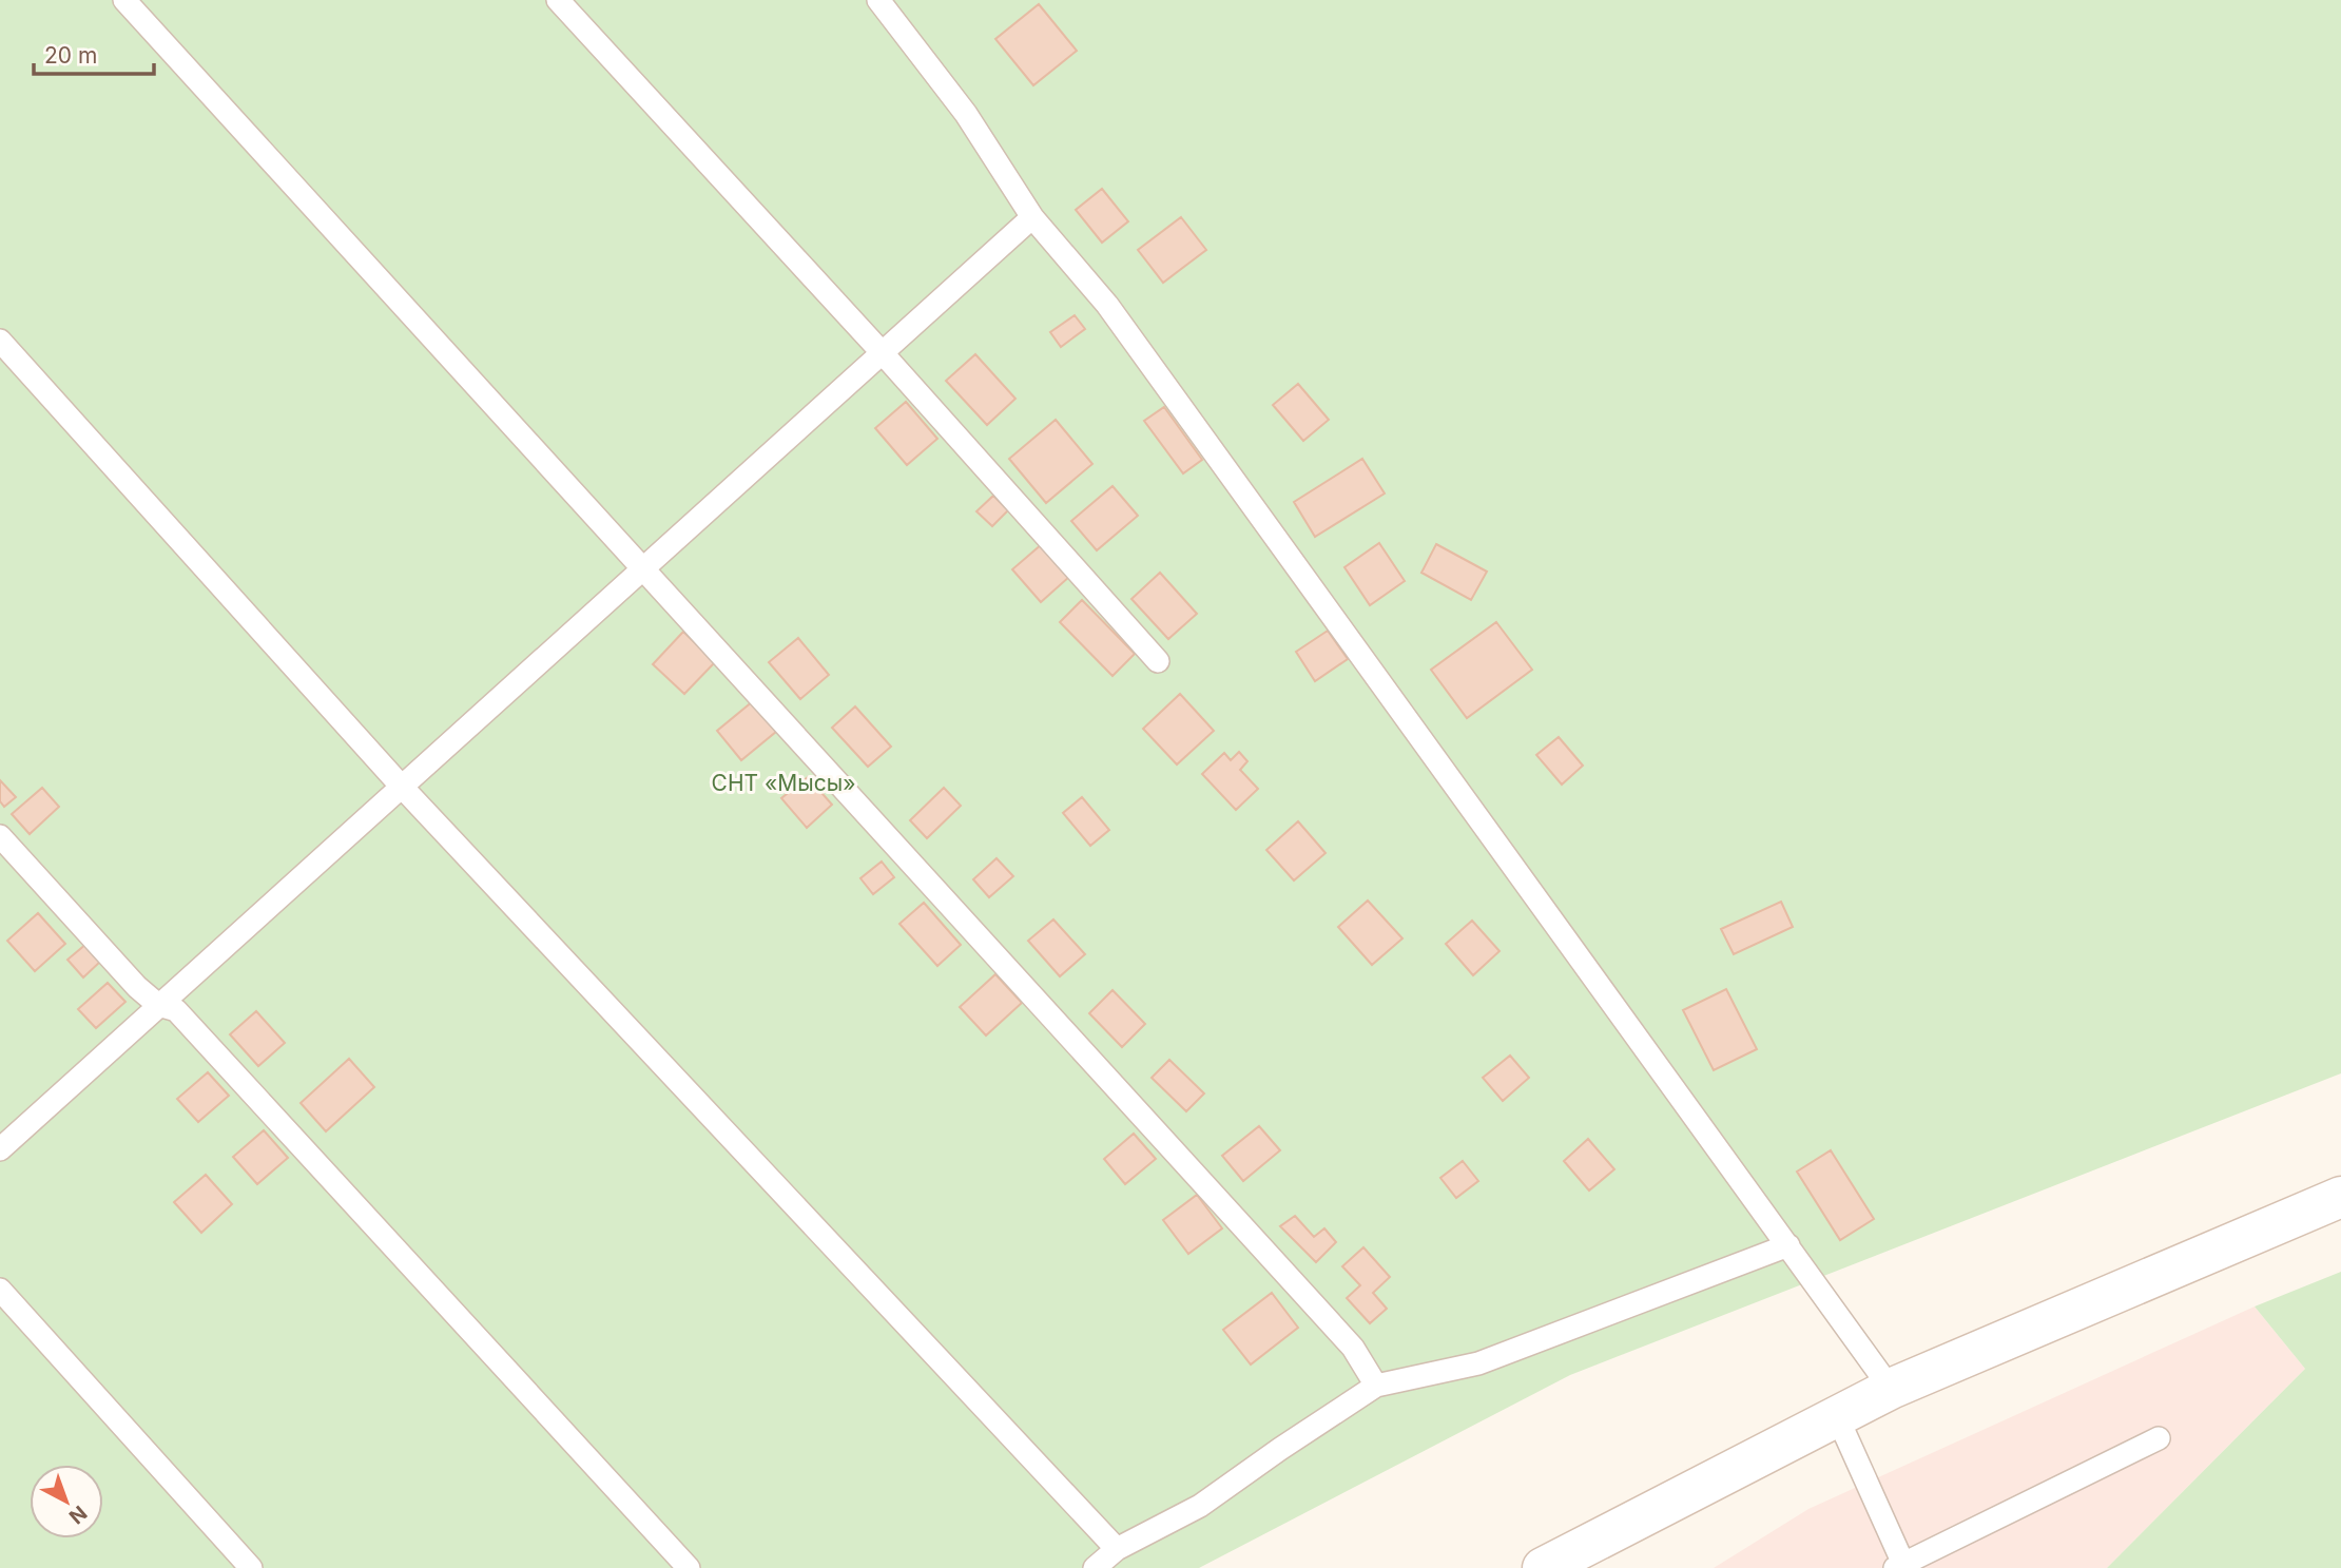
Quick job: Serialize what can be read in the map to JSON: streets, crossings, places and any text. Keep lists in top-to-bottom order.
{
  "parks": ["СНТ «Мысы»"],
  "scale_bar": "20 m",
  "north": "bottom right"
}
